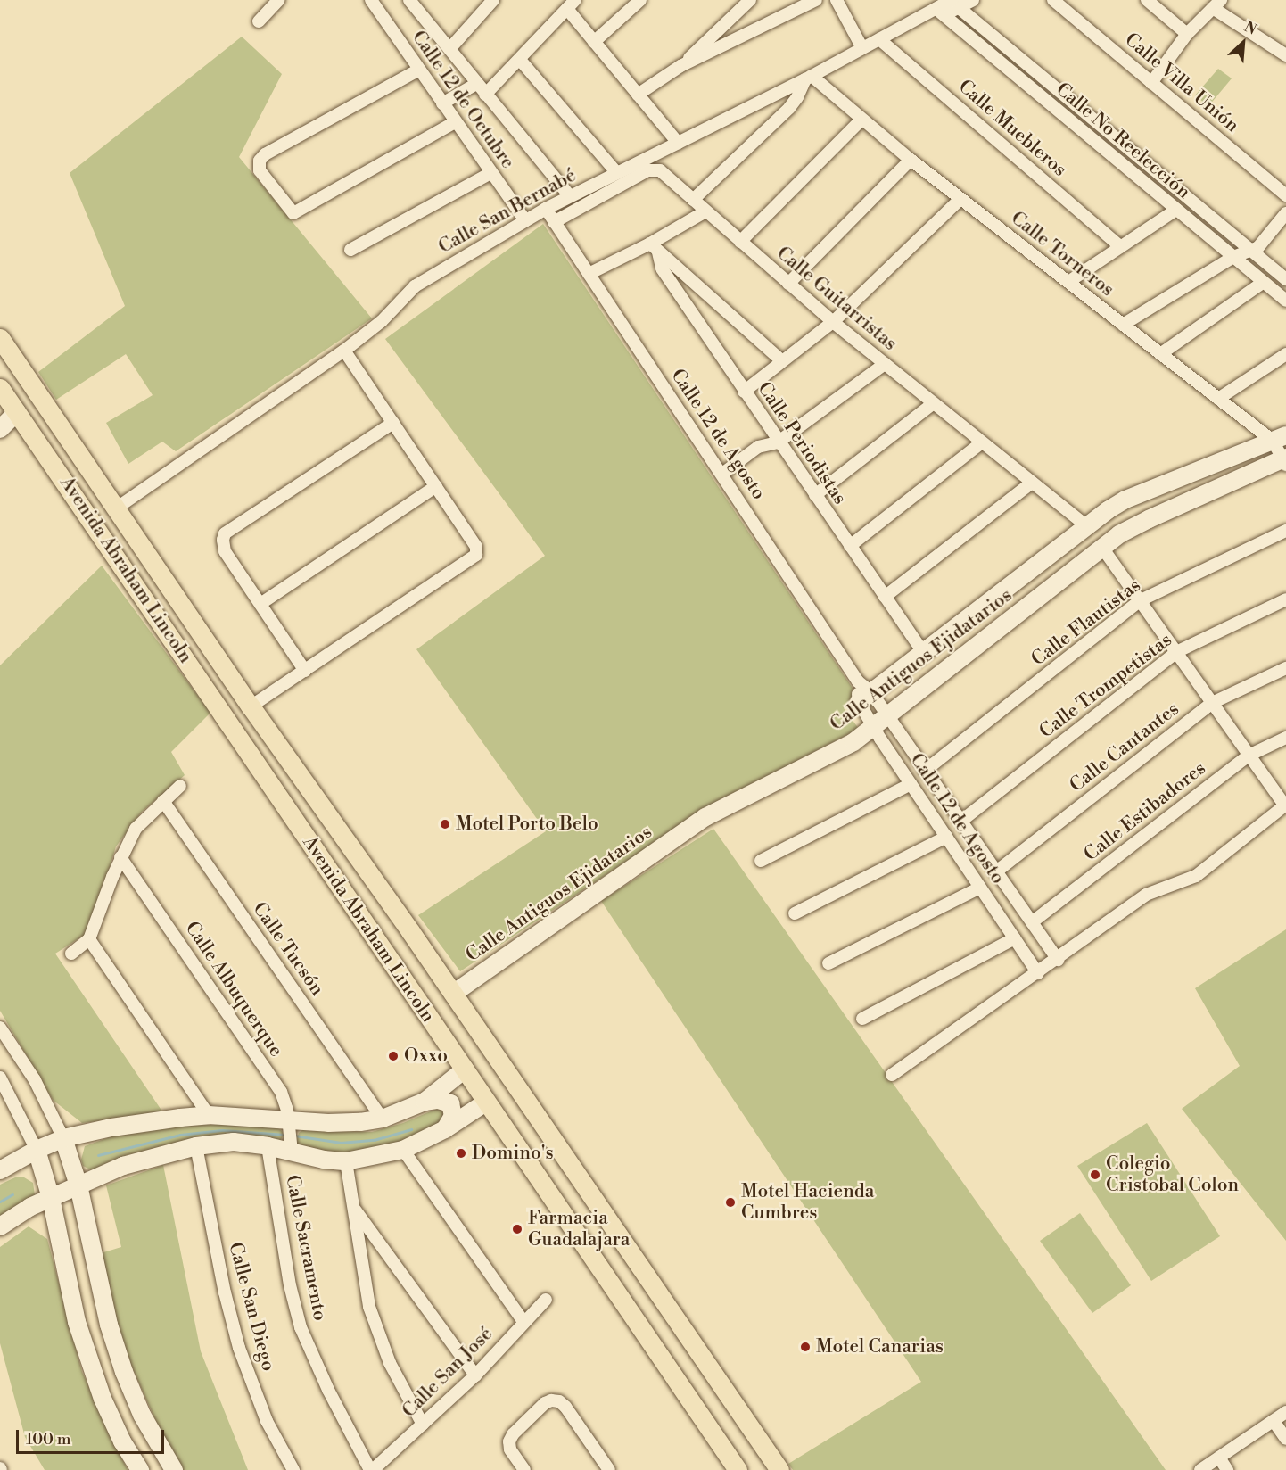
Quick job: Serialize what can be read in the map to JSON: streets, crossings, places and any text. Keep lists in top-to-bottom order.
{
  "streets": {
    "main road": ["Avenida Abraham Lincoln"],
    "street": [
      "Calle Villa Unión",
      "Calle 12 de Octubre",
      "Calle Muebleros",
      "Calle No Reelección",
      "Calle San Bernabé",
      "Calle Torneros",
      "Calle Guitarristas",
      "Calle 12 de Agosto",
      "Calle Periodistas",
      "Calle Flautistas",
      "Calle Antiguos Ejidatarios",
      "Calle Trompetistas",
      "Calle Cantantes",
      "Calle Estibadores",
      "Calle Tucsón",
      "Calle Albuquerque",
      "Calle Sacramento",
      "Calle San Diego",
      "Calle San José"
    ]
  },
  "crossings": [
    ["Calle 12 de Octubre", "Calle San Bernabé"],
    ["Calle Muebleros", "Calle San Bernabé"],
    ["Calle No Reelección", "Calle San Bernabé"],
    ["Calle San Bernabé", "Calle Torneros"],
    ["Calle San Bernabé", "Calle 12 de Agosto"],
    ["Calle Torneros", "Calle Antiguos Ejidatarios"],
    ["Calle Guitarristas", "Calle 12 de Agosto"],
    ["Calle Guitarristas", "Calle Antiguos Ejidatarios"],
    ["Calle 12 de Agosto", "Calle Flautistas"],
    ["Calle 12 de Agosto", "Calle Antiguos Ejidatarios"],
    ["Calle 12 de Agosto", "Calle Trompetistas"],
    ["Calle 12 de Agosto", "Calle Cantantes"],
    ["Calle 12 de Agosto", "Calle Estibadores"],
    ["Calle Periodistas", "Calle Antiguos Ejidatarios"],
    ["Calle Sacramento", "Calle San José"]
  ],
  "places": [
    "Motel Porto Belo",
    "Oxxo",
    "Domino's",
    "Colegio Cristobal Colon",
    "Motel Hacienda Cumbres",
    "Farmacia Guadalajara",
    "Motel Canarias"
  ],
  "scale_bar": "100 m",
  "north": "top right"
}
